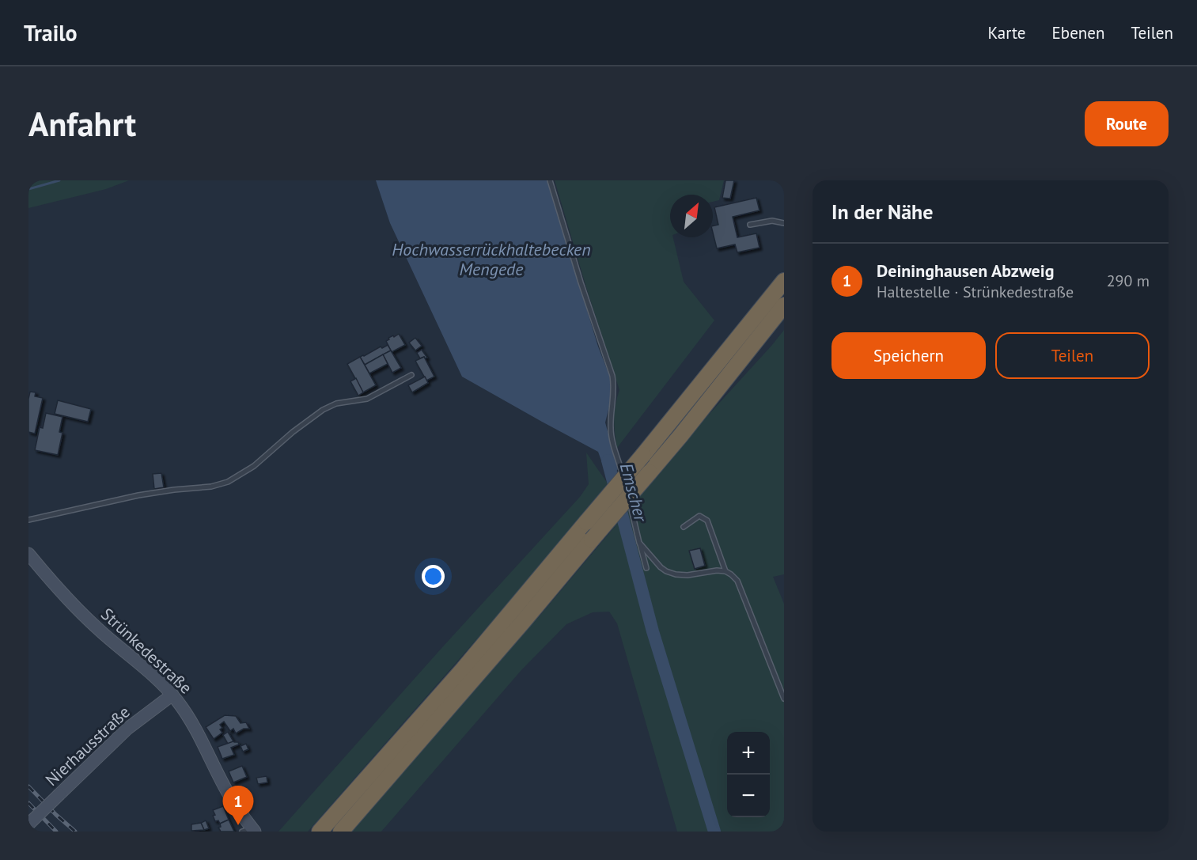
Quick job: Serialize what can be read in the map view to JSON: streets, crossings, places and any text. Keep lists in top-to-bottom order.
{
  "streets": {
    "main road": ["Strünkedestraße", "Nierhausstraße"]
  },
  "crossings": [
    ["Strünkedestraße", "Nierhausstraße"]
  ],
  "water": ["Hochwasserrückhaltebecken Mengede", "Emscher"],
  "north": "top right",
  "page": {
    "header": "Trailo",
    "nav": ["Karte", "Ebenen", "Teilen"],
    "buttons": [
      "Route",
      ["Speichern", "Teilen"]
    ],
    "title": "Anfahrt",
    "heading": "In der Nähe",
    "list": [
      {
        "mark": "1",
        "name": "Deininghausen Abzweig",
        "note": "Haltestelle · Strünkedestraße",
        "value": "290 m"
      }
    ],
    "map_buttons": ["+", "−"],
    "pins": "1"
  }
}
